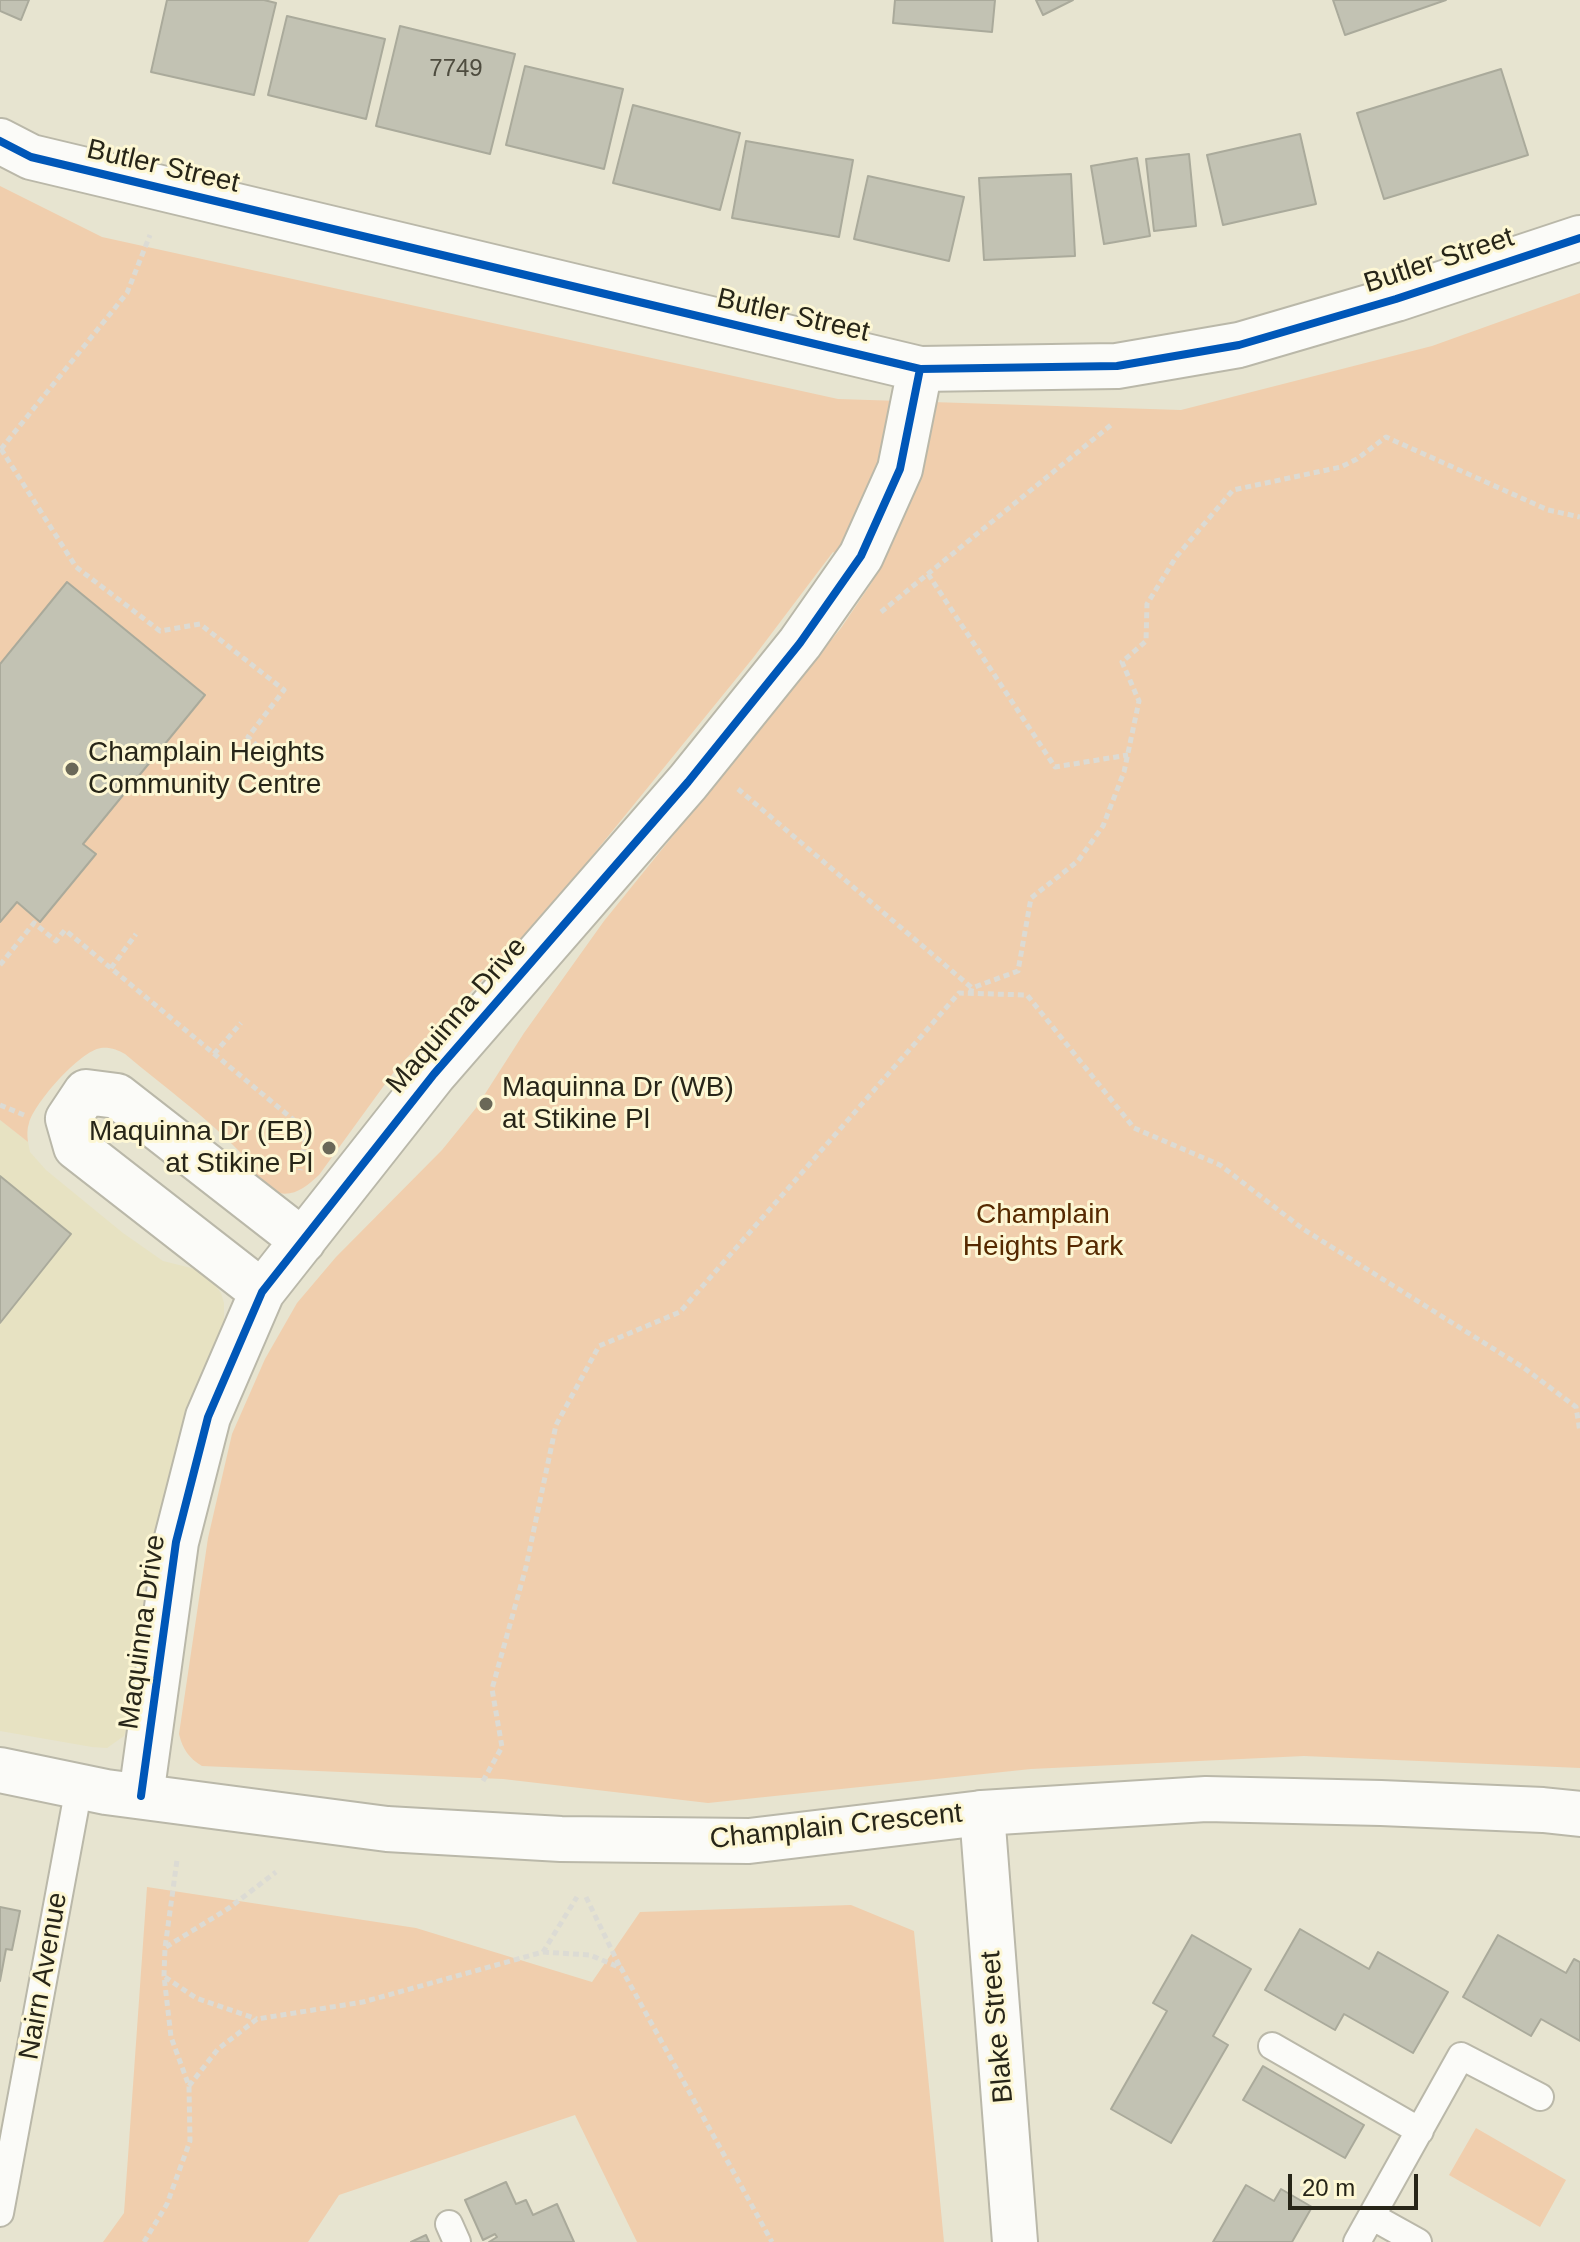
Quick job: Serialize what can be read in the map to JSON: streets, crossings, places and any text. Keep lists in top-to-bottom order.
{
  "streets": {
    "street": [
      "Butler Street",
      "Maquinna Drive",
      "Champlain Crescent",
      "Blake Street"
    ],
    "lane": ["Nairn Avenue"]
  },
  "crossings": [
    ["Butler Street", "Maquinna Drive"],
    ["Maquinna Drive", "Champlain Crescent"],
    ["Champlain Crescent", "Nairn Avenue"],
    ["Champlain Crescent", "Blake Street"]
  ],
  "parks": ["Champlain Heights Park"],
  "places": ["Champlain Heights Community Centre", "Maquinna Dr (WB) at Stikine Pl", "Maquinna Dr (EB) at Stikine Pl"],
  "house_numbers": ["7749"],
  "scale_bar": "20 m"
}
